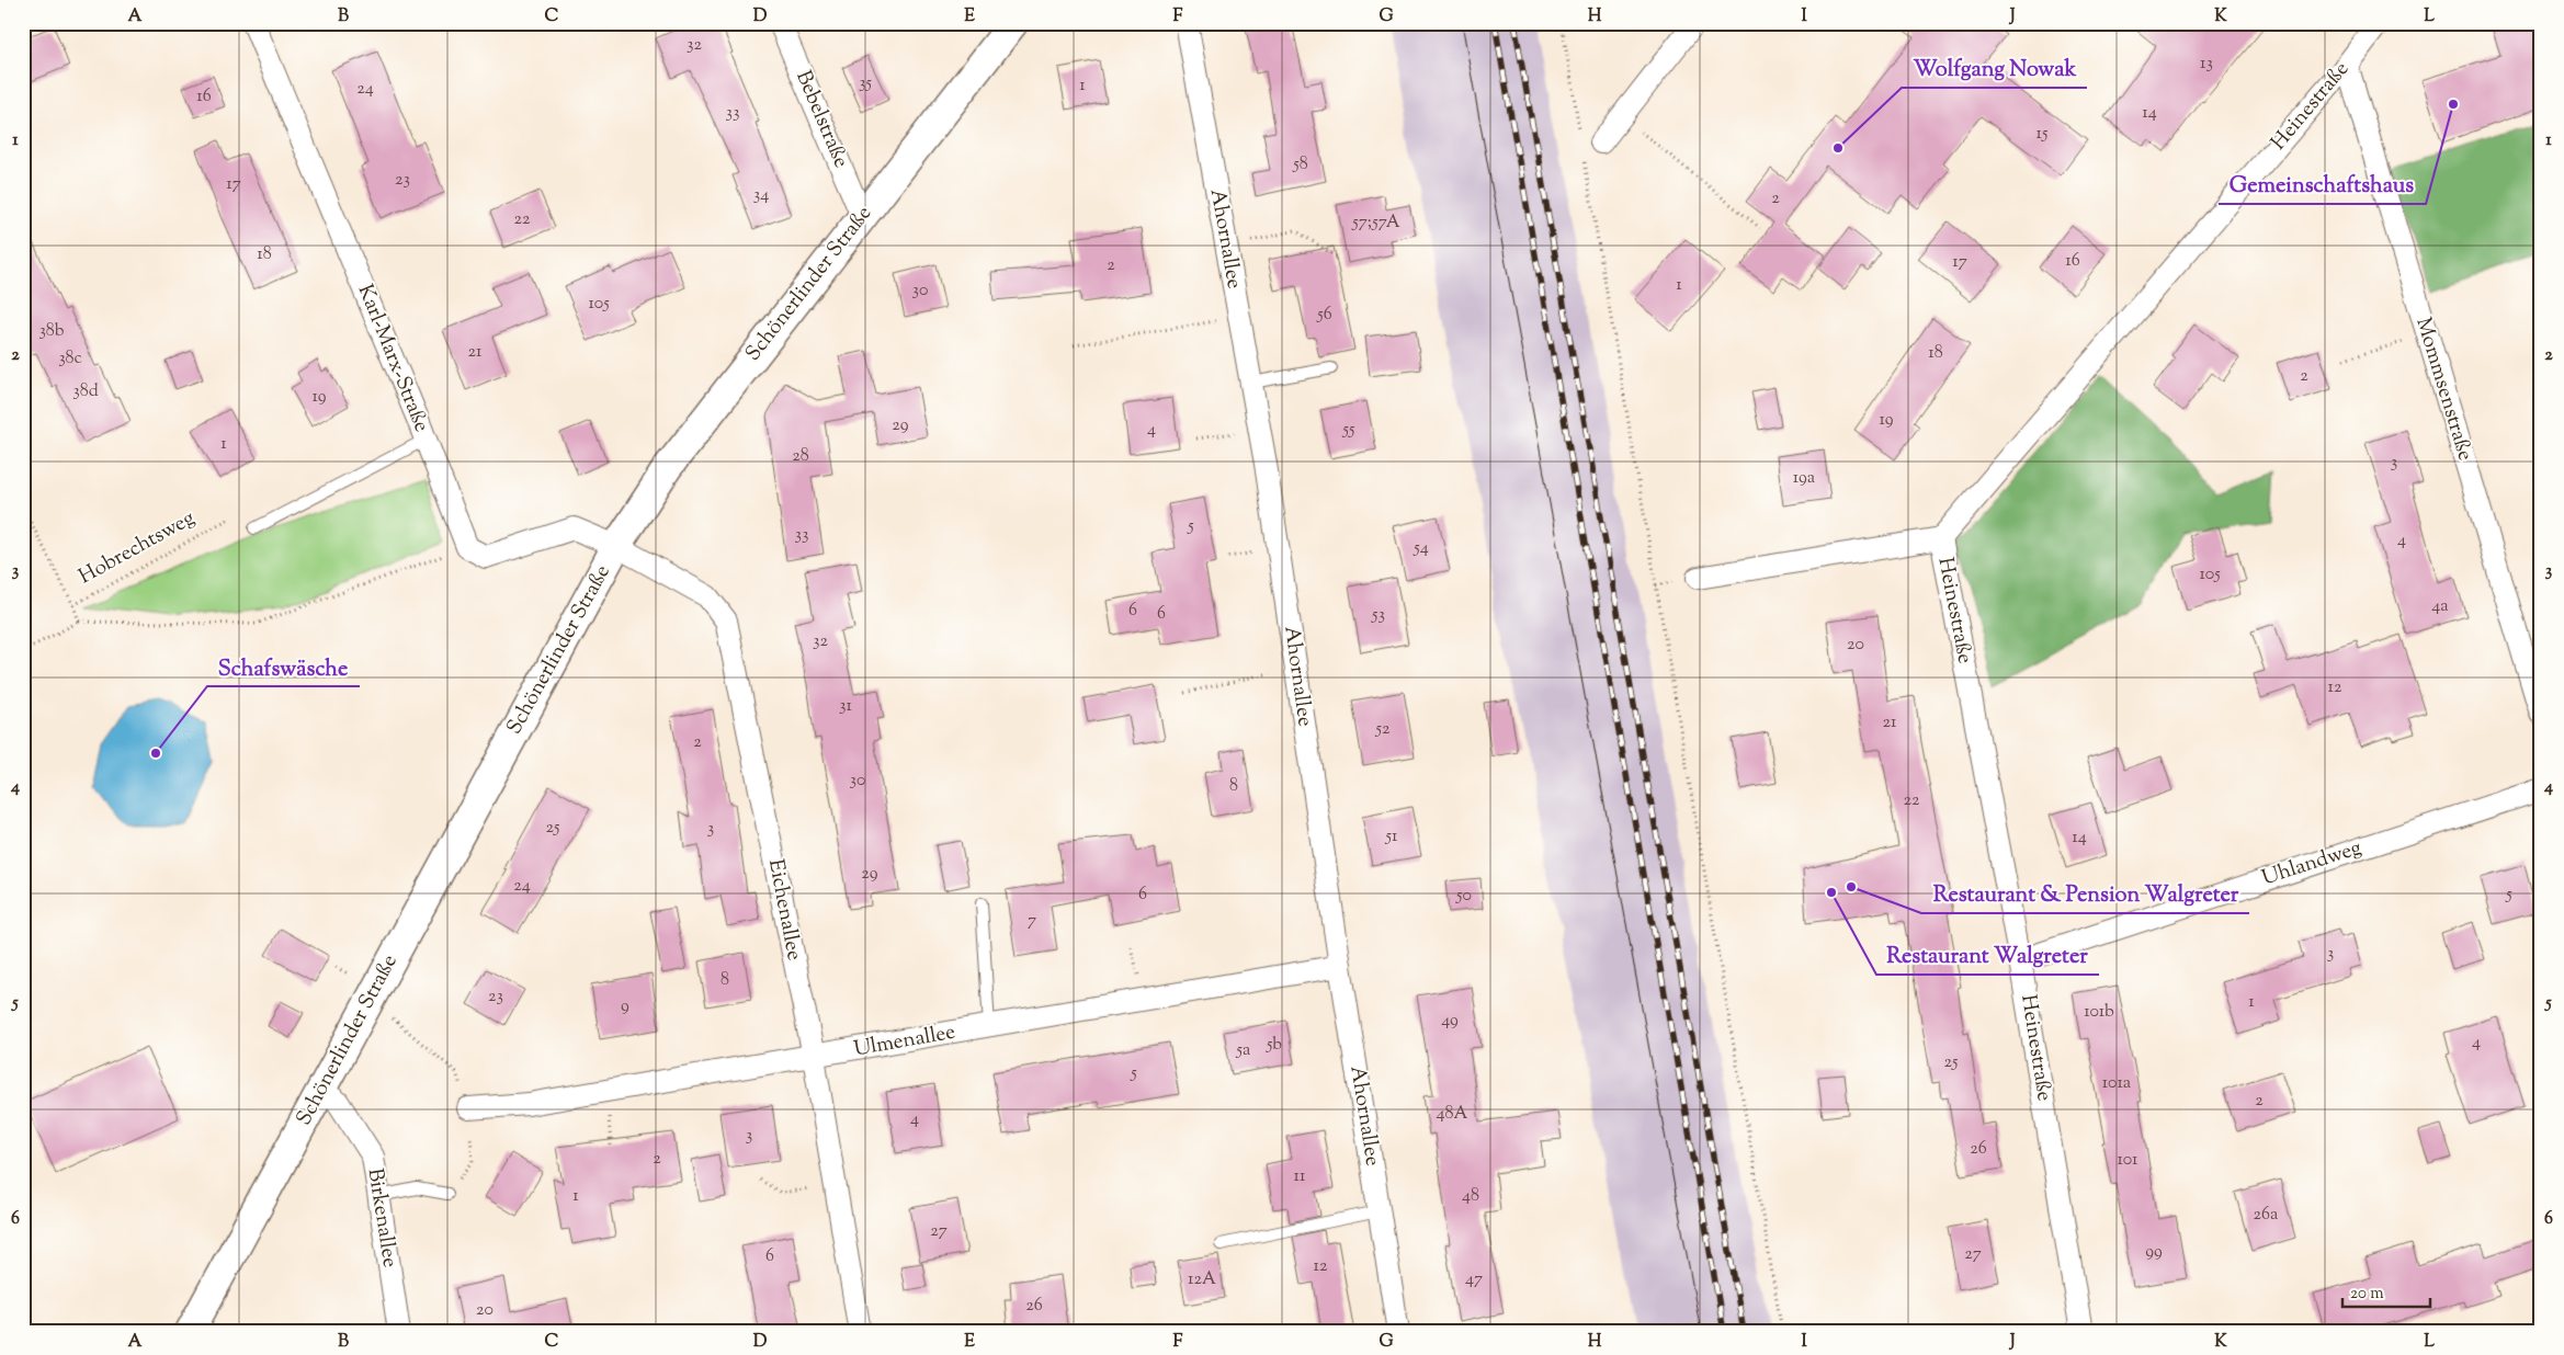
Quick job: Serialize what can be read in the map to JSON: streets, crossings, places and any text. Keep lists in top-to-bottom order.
{
  "streets": {
    "street": [
      "Heinestraße",
      "Bebelstraße",
      "Ahornallee",
      "Schönerlinder Straße",
      "Karl-Marx-Straße",
      "Mommsenstraße",
      "Uhlandweg",
      "Eichenallee",
      "Ulmenallee",
      "Birkenallee"
    ],
    "path": ["Hobrechtsweg"]
  },
  "crossings": [
    ["Heinestraße", "Mommsenstraße"],
    ["Heinestraße", "Uhlandweg"],
    ["Bebelstraße", "Schönerlinder Straße"],
    ["Ahornallee", "Ulmenallee"],
    ["Schönerlinder Straße", "Eichenallee"],
    ["Schönerlinder Straße", "Birkenallee"],
    ["Eichenallee", "Ulmenallee"]
  ],
  "places": [
    "Gemeinschaftshaus",
    "Wolfgang Nowak",
    "Schafswäsche",
    "Restaurant & Pension Walgreter",
    "Restaurant Walgreter"
  ],
  "house_numbers": [
    "32",
    "13",
    "35",
    "1",
    "24",
    "16",
    "33",
    "14",
    "15",
    "58",
    "23",
    "17",
    "34",
    "2",
    "22",
    "57;57A",
    "18",
    "16",
    "17",
    "2",
    "1",
    "30",
    "105",
    "56",
    "38b",
    "21",
    "18",
    "38c",
    "2",
    "38d",
    "19",
    "19",
    "29",
    "4",
    "55",
    "1",
    "28",
    "3",
    "19a",
    "5",
    "33",
    "4",
    "54",
    "105",
    "4a",
    "6",
    "6",
    "53",
    "32",
    "20",
    "12",
    "31",
    "21",
    "52",
    "2",
    "30",
    "8",
    "22",
    "25",
    "3",
    "51",
    "14",
    "29",
    "24",
    "6",
    "5",
    "50",
    "7",
    "3",
    "8",
    "23",
    "1",
    "9",
    "101b",
    "49",
    "4",
    "5b",
    "5a",
    "25",
    "5",
    "101a",
    "2",
    "48A",
    "4",
    "3",
    "26",
    "2",
    "101",
    "11",
    "1",
    "48",
    "26a",
    "27",
    "99",
    "27",
    "6",
    "12",
    "12A",
    "47",
    "26",
    "20"
  ],
  "scale_bar": "20 m",
  "grid": {
    "columns": [
      "A",
      "B",
      "C",
      "D",
      "E",
      "F",
      "G",
      "H",
      "I",
      "J",
      "K",
      "L"
    ],
    "rows": [
      "1",
      "2",
      "3",
      "4",
      "5",
      "6"
    ]
  }
}
